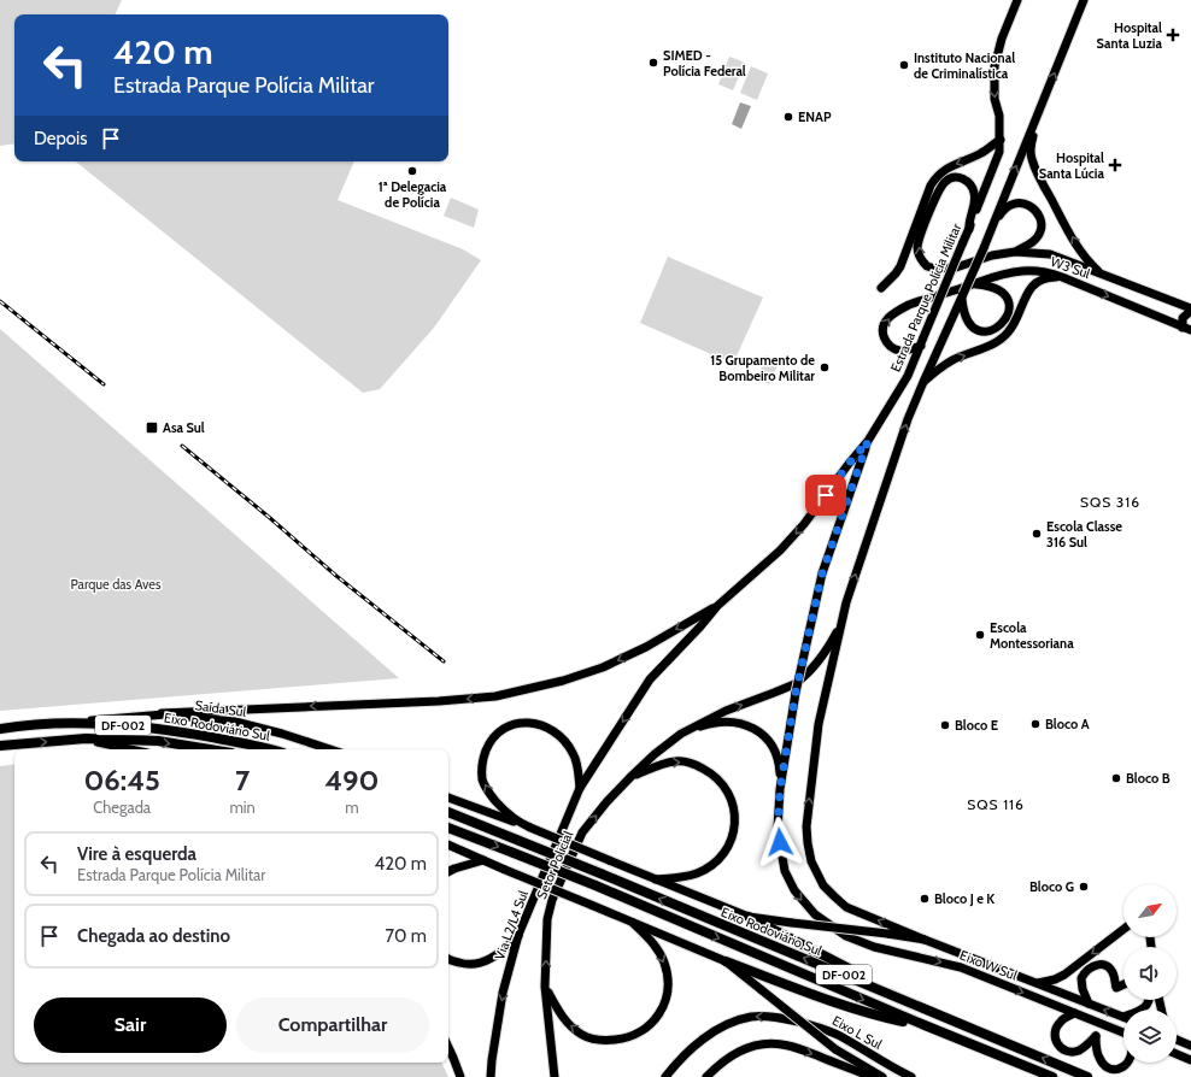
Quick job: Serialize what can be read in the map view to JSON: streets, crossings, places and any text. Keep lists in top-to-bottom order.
{
  "streets": {
    "highway": ["DF-002", "Eixo Rodoviário Sul"],
    "main road": [
      "W3 Sul",
      "Estrada Parque Polícia Militar",
      "Saída Sul",
      "Setor Policial",
      "Via L2/L4 Sul",
      "Eixo W Sul",
      "Eixo L Sul"
    ]
  },
  "crossings": [
    ["W3 Sul", "Estrada Parque Polícia Militar"],
    ["Estrada Parque Polícia Militar", "Via L2/L4 Sul"],
    ["Estrada Parque Polícia Militar", "Eixo W Sul"],
    ["Saída Sul", "Eixo Rodoviário Sul"]
  ],
  "one_way": ["Setor Policial", "Via L2/L4 Sul"],
  "districts": ["SQS 316", "SQS 116"],
  "parks": ["Parque das Aves"],
  "places": {
    "health": ["Hospital Santa Luzia", "Hospital Santa Lúcia"],
    "other": [
      "SIMED - Polícia Federal",
      "Instituto Nacional de Criminalística",
      "ENAP",
      "1ª Delegacia de Polícia",
      "15 Grupamento de Bombeiro Militar",
      "Escola Classe 316 Sul",
      "Escola Montessoriana",
      "Bloco A",
      "Bloco E",
      "Bloco B",
      "Bloco G",
      "Bloco J e K"
    ],
    "transit": ["Asa Sul"]
  },
  "north": "top right",
  "page": {
    "turn": ["420 m", "Estrada Parque Polícia Militar"],
    "then": "Depois",
    "eta": [
      "06:45",
      "Chegada",
      "7",
      "min",
      "490",
      "m"
    ],
    "list": [
      {
        "name": "Vire à esquerda",
        "note": "Estrada Parque Polícia Militar",
        "value": "420 m"
      },
      {
        "name": "Chegada ao destino",
        "value": "70 m"
      }
    ],
    "buttons": ["Sair", "Compartilhar"]
  }
}
